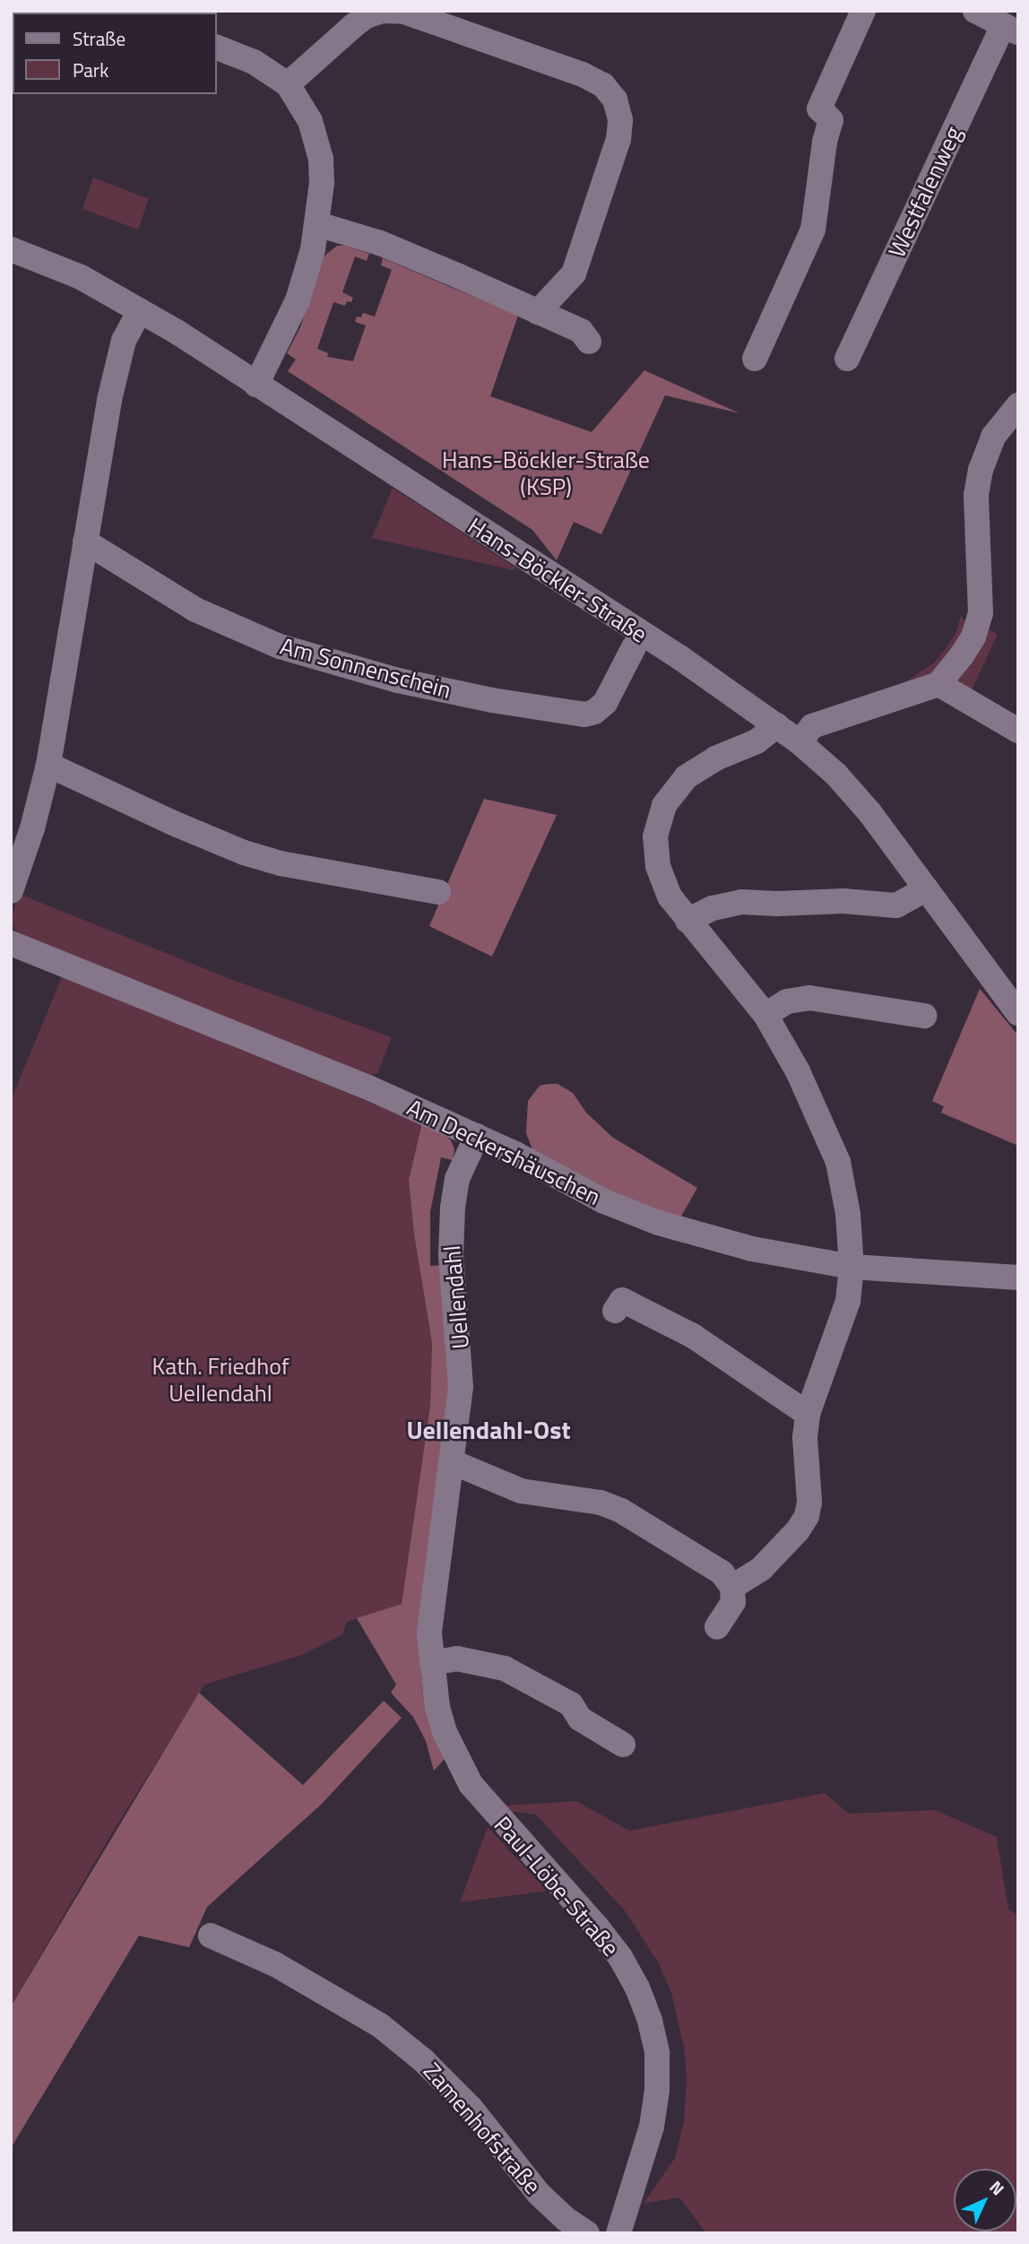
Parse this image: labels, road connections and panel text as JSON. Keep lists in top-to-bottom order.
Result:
{
  "streets": {
    "street": [
      "Westfalenweg",
      "Hans-Böckler-Straße",
      "Am Sonnenschein",
      "Am Deckershäuschen",
      "Uellendahl",
      "Paul-Löbe-Straße",
      "Zamenhofstraße"
    ]
  },
  "crossings": [
    ["Am Deckershäuschen", "Uellendahl"],
    ["Uellendahl", "Paul-Löbe-Straße"]
  ],
  "districts": ["Uellendahl-Ost"],
  "parks": ["Hans-Böckler-Straße (KSP)", "Kath. Friedhof Uellendahl"],
  "legend": ["Straße", "Park"],
  "north": "top right"
}
